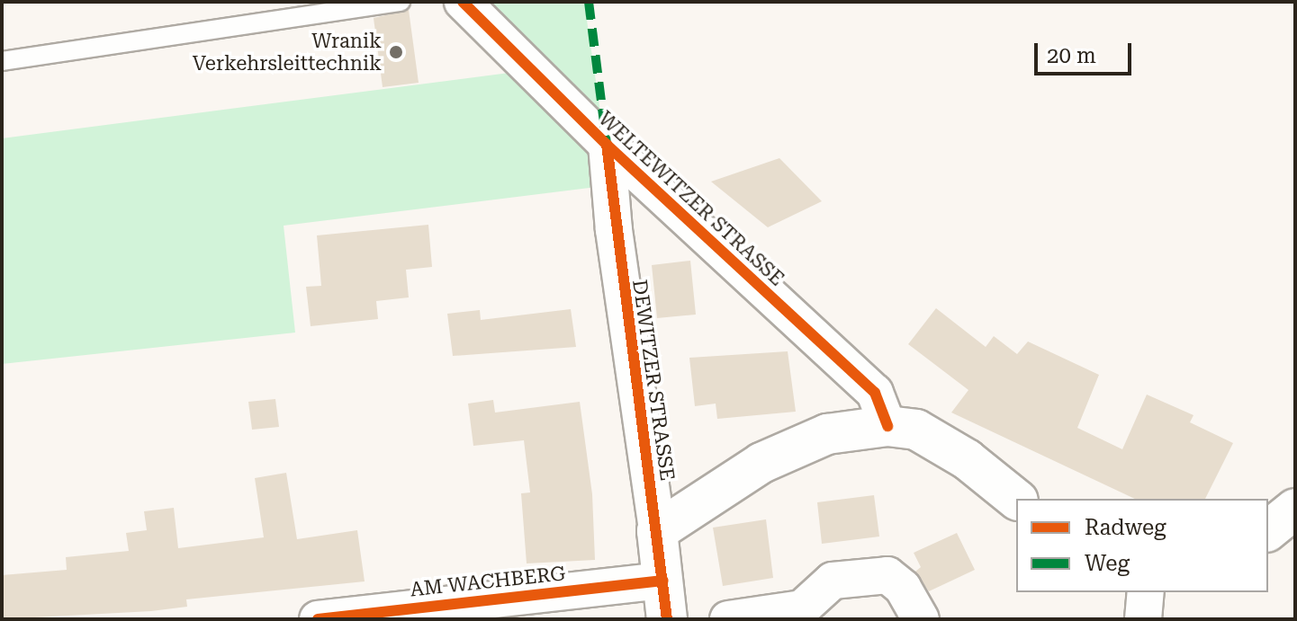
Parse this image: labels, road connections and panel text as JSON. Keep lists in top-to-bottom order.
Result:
{
  "streets": {
    "street": ["WELTEWITZER STRASSE", "DEWITZER STRASSE", "AM WACHBERG"]
  },
  "crossings": [
    ["WELTEWITZER STRASSE", "DEWITZER STRASSE"],
    ["DEWITZER STRASSE", "AM WACHBERG"]
  ],
  "places": ["Wranik Verkehrsleittechnik"],
  "legend": ["Radweg", "Weg"],
  "scale_bar": "20 m"
}
